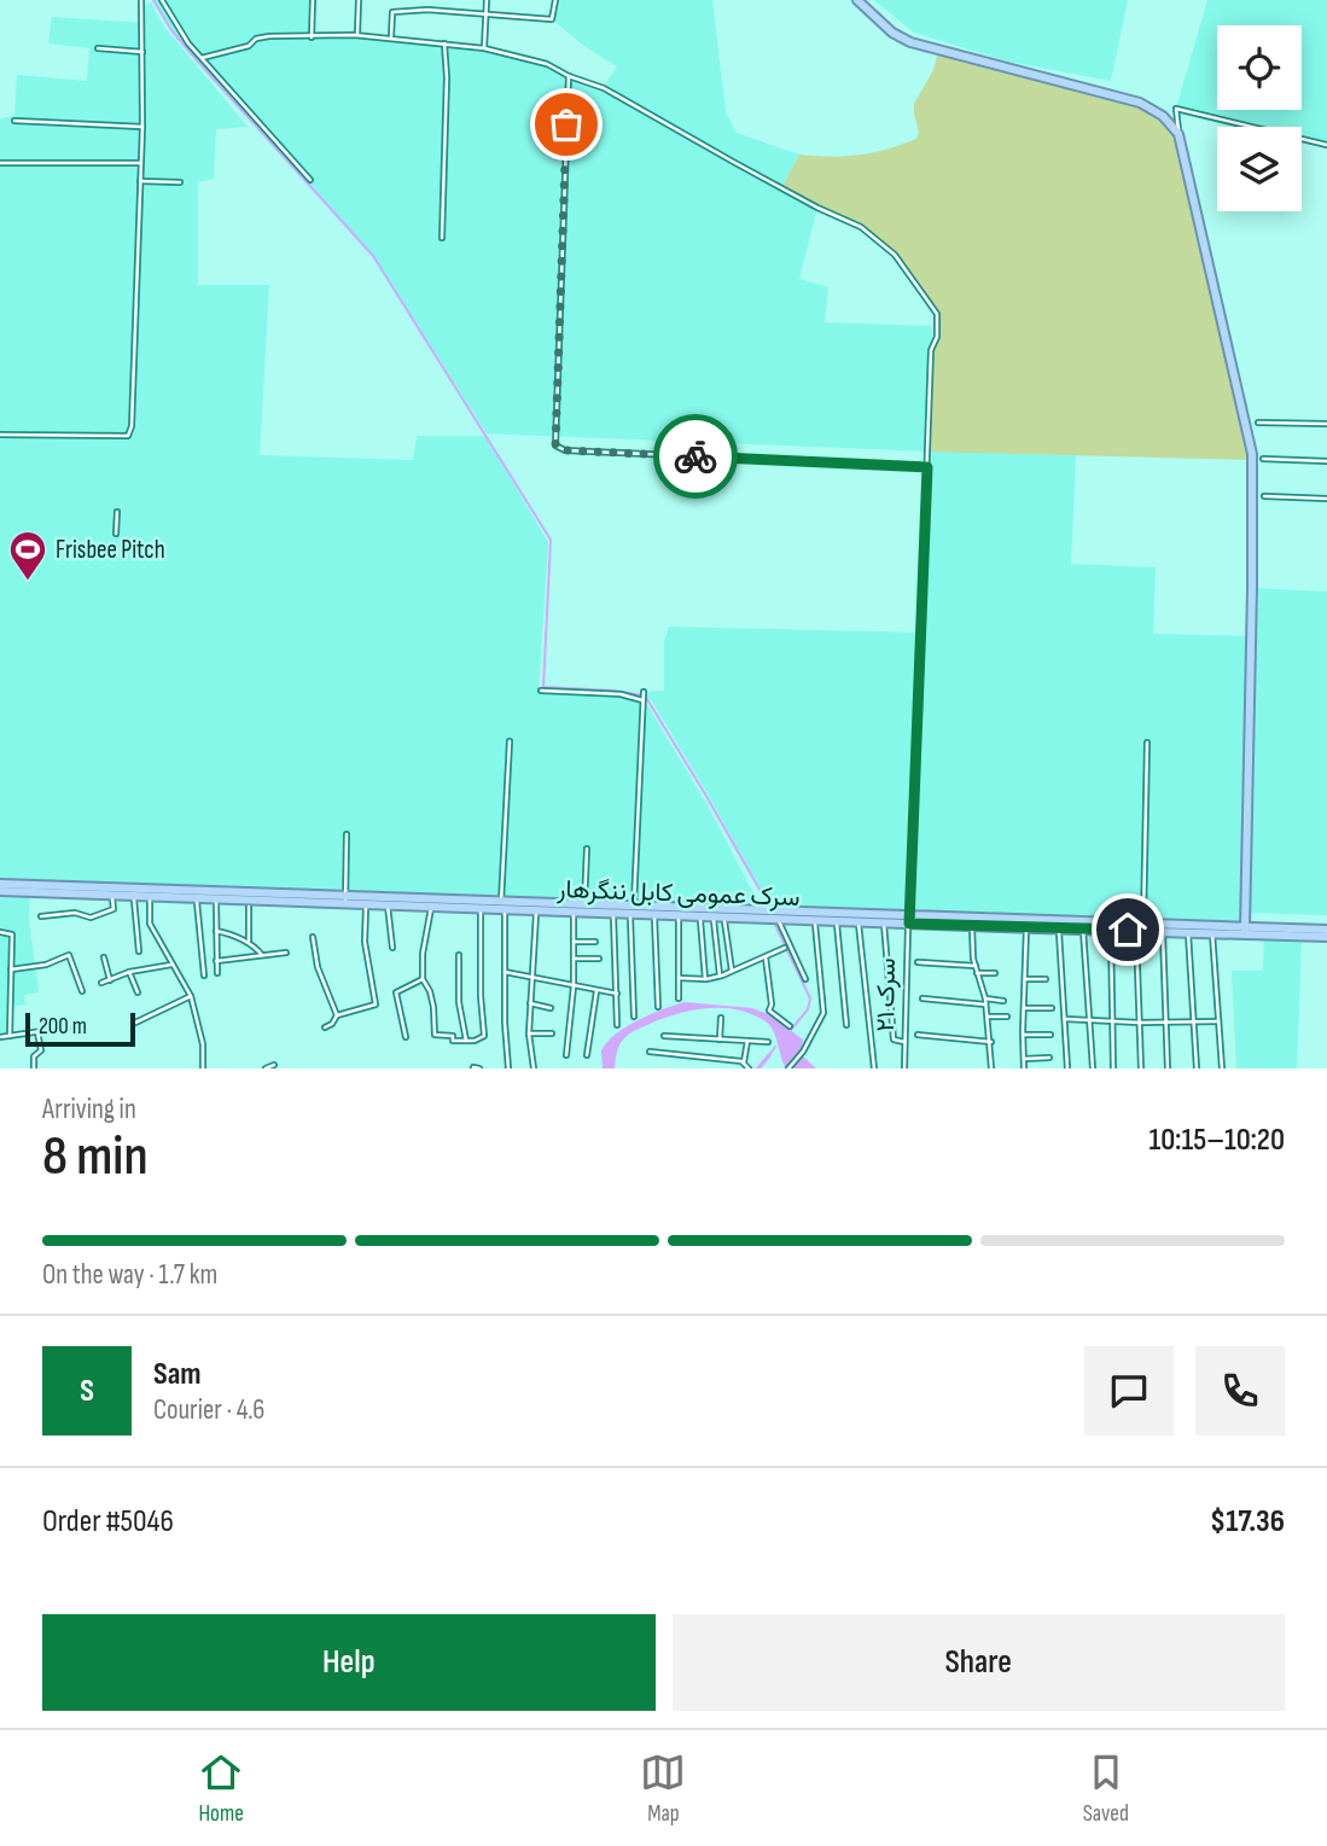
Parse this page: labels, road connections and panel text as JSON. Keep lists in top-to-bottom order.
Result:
{
  "streets": {
    "highway": ["سرک عمومی کابل ننگرهار"],
    "street": ["سرک ۲۱"]
  },
  "crossings": [
    ["سرک عمومی کابل ننگرهار", "سرک ۲۱"]
  ],
  "places": {
    "sports": ["Frisbee Pitch"]
  },
  "scale_bar": "200 m",
  "page": {
    "scale": "200 m",
    "heading": ["8 min", "Arriving in", "10:15–10:20"],
    "panel": [
      "Sam",
      "Courier · 4.6",
      "Order #5046",
      "$17.36"
    ],
    "bar": "On the way · 1.7 km",
    "round": "S",
    "buttons": ["Help", "Share"],
    "tabs": ["Home", "Map", "Saved"]
  }
}
